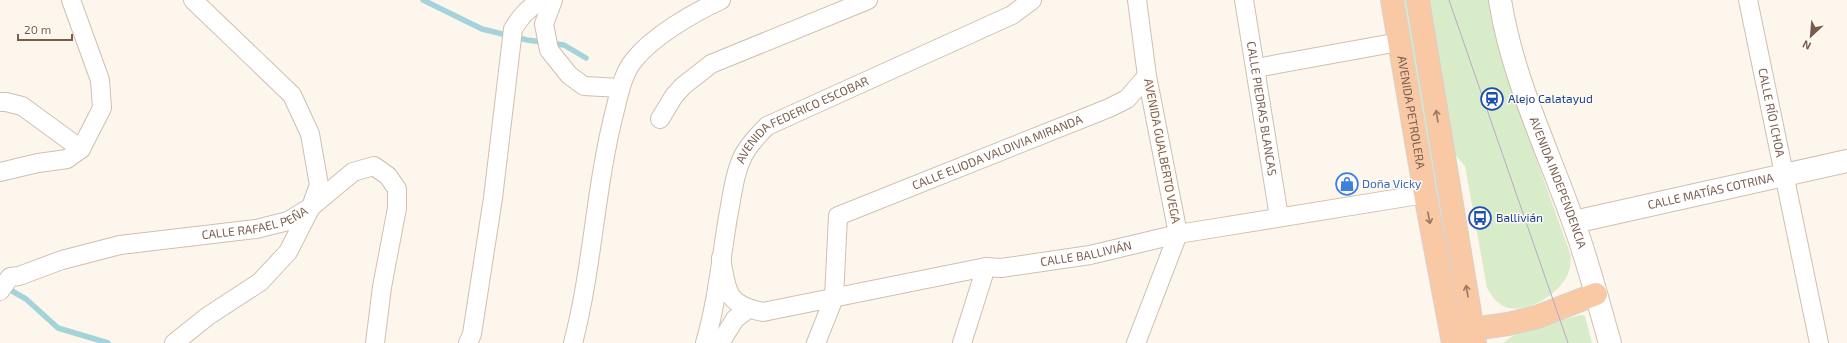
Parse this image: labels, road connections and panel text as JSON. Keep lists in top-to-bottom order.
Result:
{
  "streets": {
    "highway": ["AVENIDA PETROLERA"],
    "street": [
      "CALLE PIEDRAS BLANCAS",
      "CALLE RÍO ICHOA",
      "AVENIDA FEDERICO ESCOBAR",
      "AVENIDA GUALBERTO VEGA",
      "CALLE ELIODA VALDIVIA MIRANDA",
      "AVENIDA INDEPENDENCIA",
      "CALLE MATÍAS COTRINA",
      "CALLE RAFAEL PEÑA",
      "CALLE BALLIVIÁN"
    ]
  },
  "crossings": [
    ["CALLE PIEDRAS BLANCAS", "CALLE BALLIVIÁN"],
    ["AVENIDA PETROLERA", "CALLE BALLIVIÁN"],
    ["CALLE RÍO ICHOA", "CALLE MATÍAS COTRINA"],
    ["AVENIDA GUALBERTO VEGA", "CALLE ELIODA VALDIVIA MIRANDA"],
    ["AVENIDA GUALBERTO VEGA", "CALLE BALLIVIÁN"],
    ["CALLE ELIODA VALDIVIA MIRANDA", "CALLE BALLIVIÁN"],
    ["AVENIDA INDEPENDENCIA", "CALLE MATÍAS COTRINA"]
  ],
  "places": {
    "station": ["Alejo Calatayud"],
    "shop": ["Doña Vicky"],
    "bus stop": ["Ballivián"]
  },
  "scale_bar": "20 m",
  "north": "bottom left"
}
